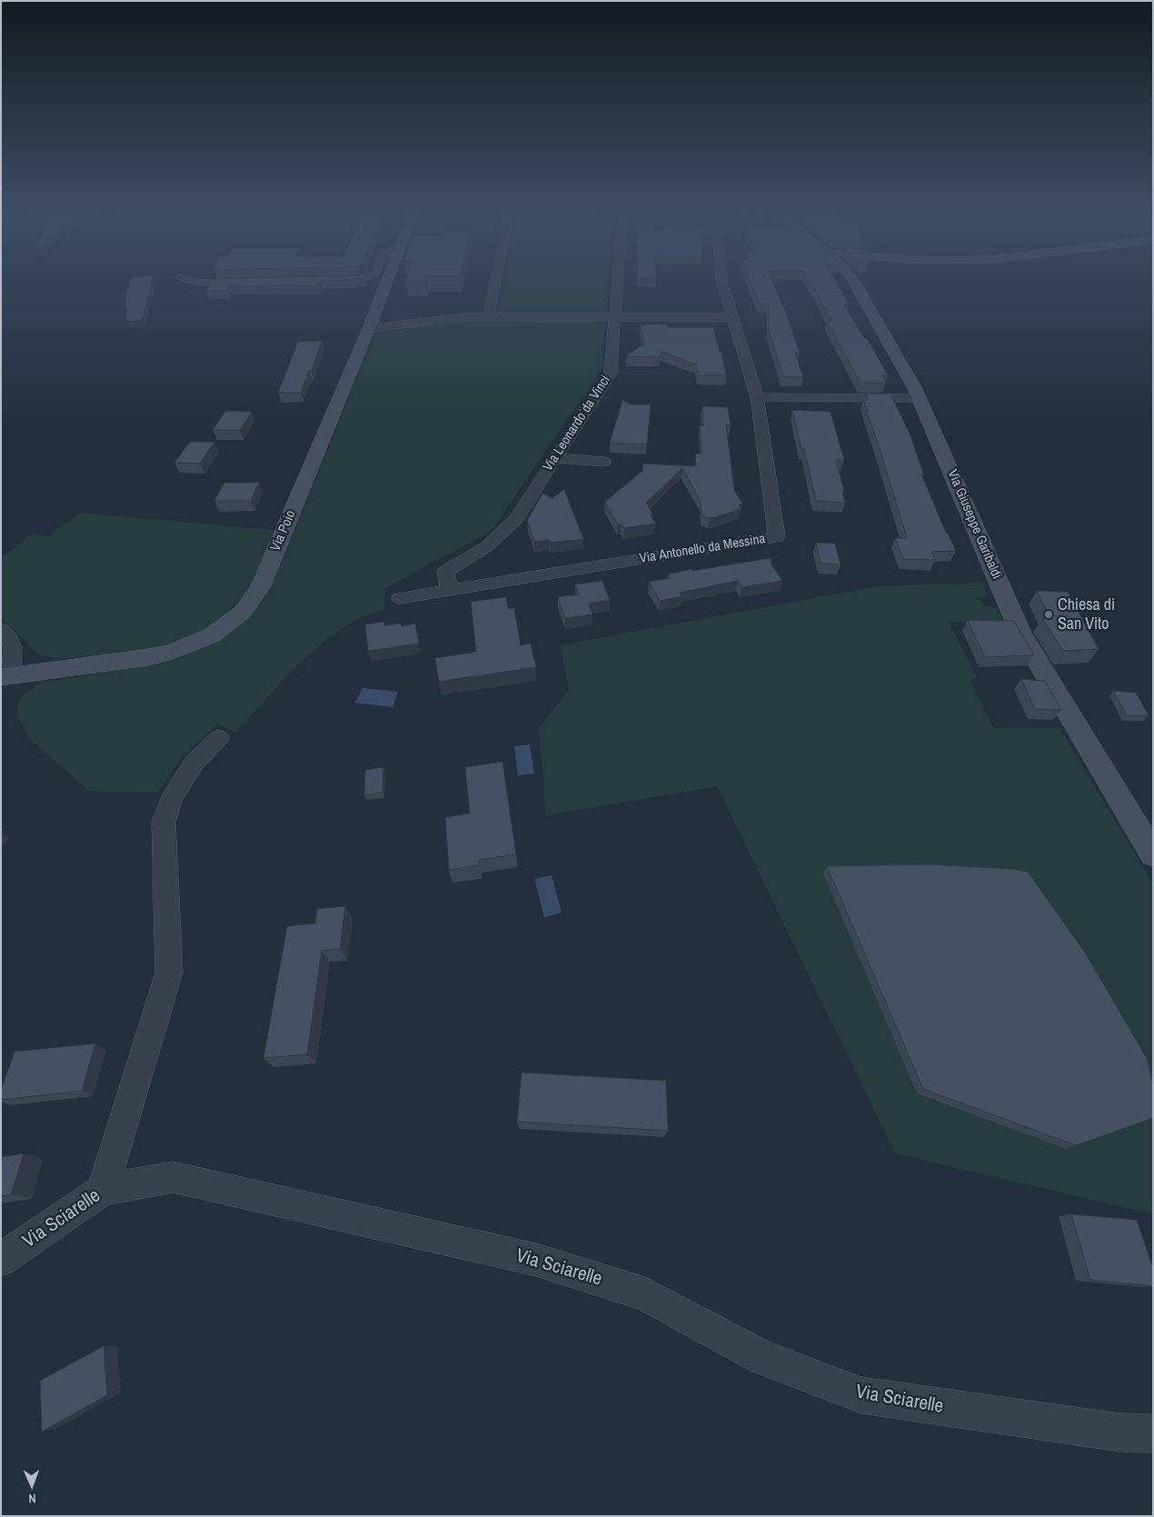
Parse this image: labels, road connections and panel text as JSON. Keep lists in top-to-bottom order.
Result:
{
  "streets": {
    "street": [
      "Via Leonardo da Vinci",
      "Via Giuseppe Garibaldi",
      "Via Poio",
      "Via Antonello da Messina",
      "Via Sciarelle"
    ]
  },
  "crossings": [
    ["Via Leonardo da Vinci", "Via Antonello da Messina"]
  ],
  "places": ["Chiesa di San Vito"],
  "north": "bottom"
}
